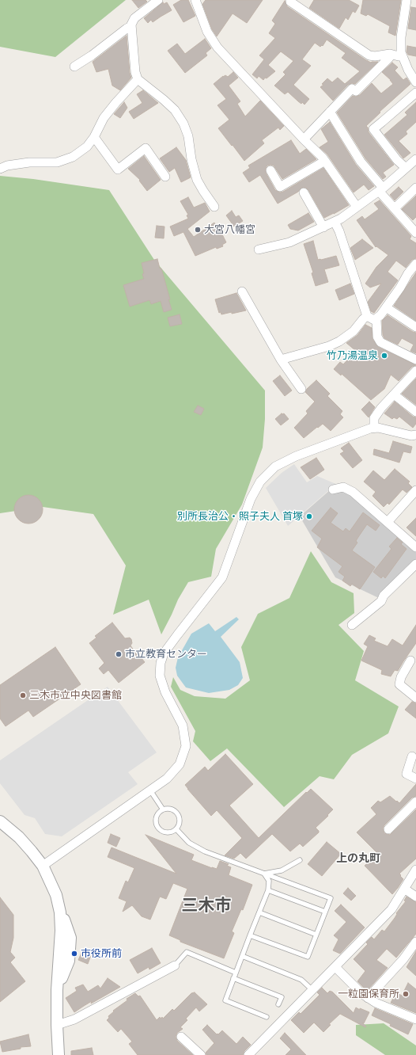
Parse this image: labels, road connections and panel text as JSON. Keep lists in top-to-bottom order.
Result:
{
  "districts": ["上の丸町", "三木市"],
  "places": [
    "大宮八幡宮",
    "竹乃湯温泉",
    "別所長治公・照子夫人 首塚",
    "市立教育センター",
    "三木市立中央図書館",
    "市役所前",
    "一粒園保育所"
  ]
}
